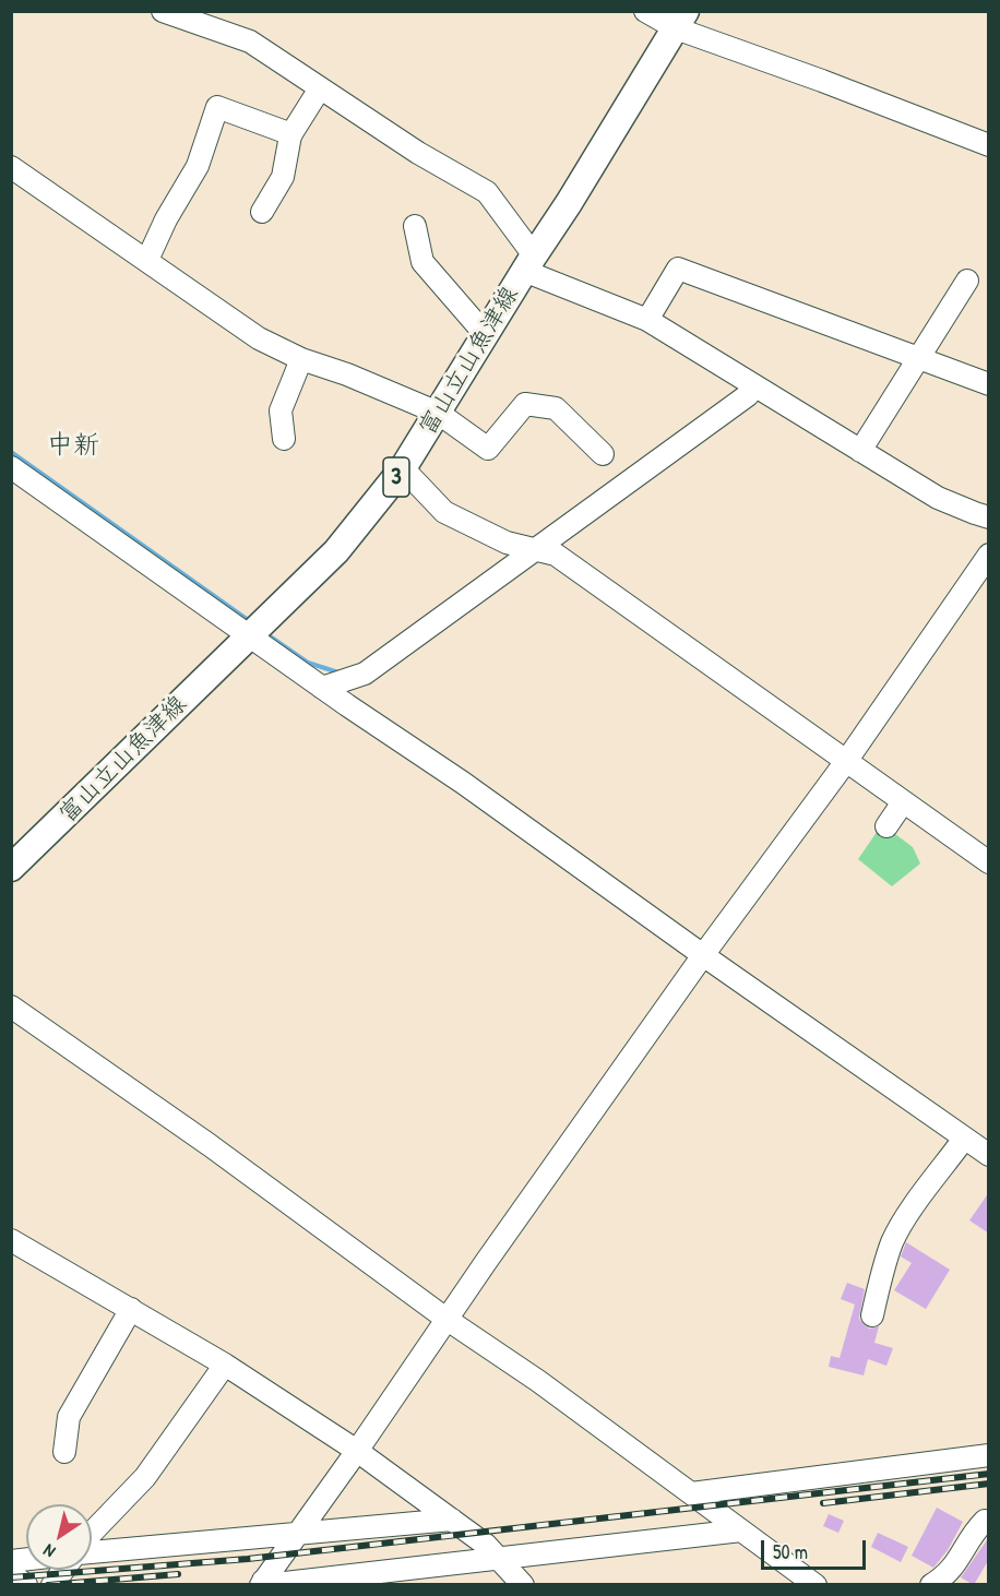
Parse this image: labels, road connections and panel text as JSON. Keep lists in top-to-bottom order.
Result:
{
  "streets": {
    "main road": ["富山立山魚津線", "3"]
  },
  "districts": ["中新"],
  "scale_bar": "50 m",
  "north": "bottom left"
}
